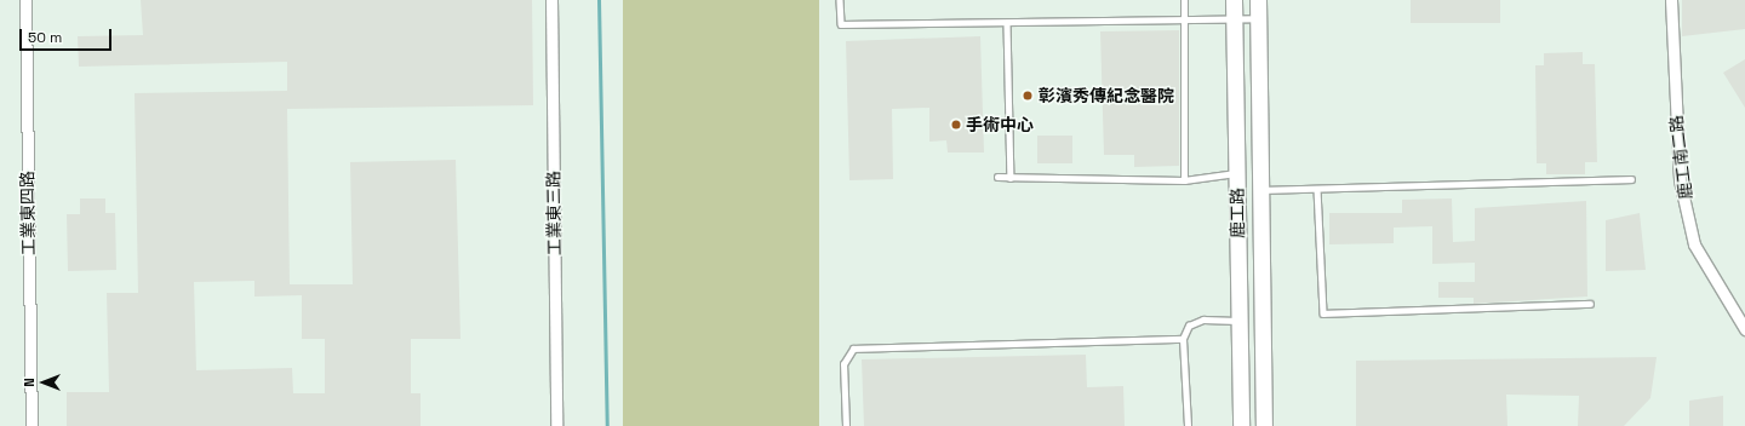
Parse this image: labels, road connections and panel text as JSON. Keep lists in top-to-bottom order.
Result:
{
  "streets": {
    "street": [
      "鹿工南二路",
      "工業東四路",
      "工業東三路",
      "鹿工路"
    ]
  },
  "places": ["彰濱秀傳紀念醫院", "手術中心"],
  "scale_bar": "50 m",
  "north": "left"
}
